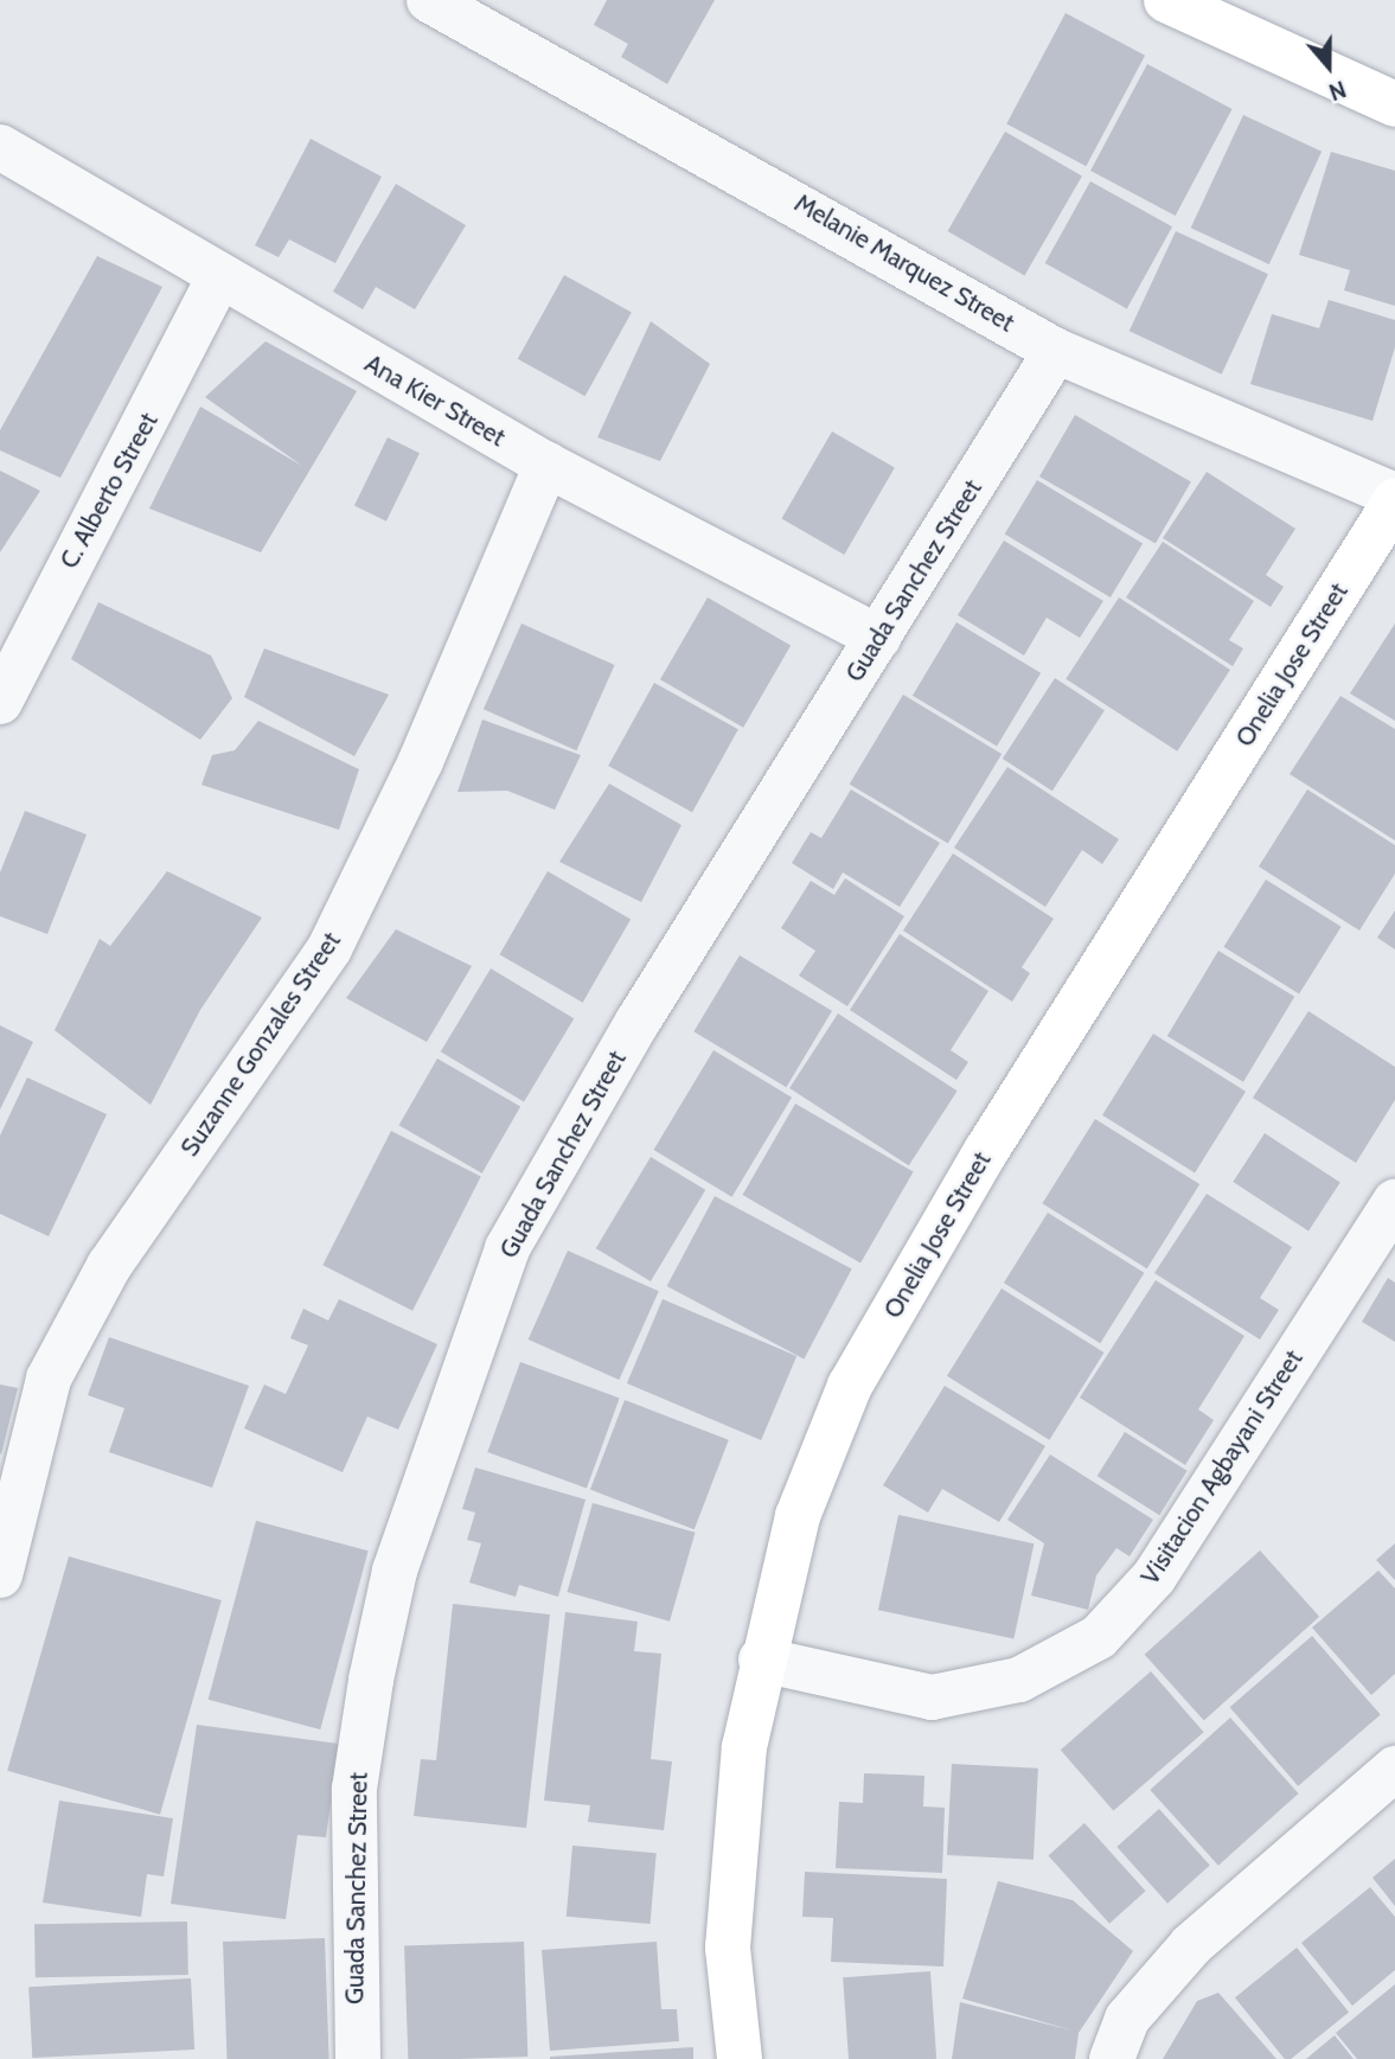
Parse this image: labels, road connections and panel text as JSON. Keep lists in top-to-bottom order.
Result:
{
  "streets": {
    "main road": ["Onelia Jose Street"],
    "street": [
      "Melanie Marquez Street",
      "Ana Kier Street",
      "C. Alberto Street",
      "Guada Sanchez Street",
      "Suzanne Gonzales Street",
      "Visitacion Agbayani Street"
    ]
  },
  "crossings": [
    ["Melanie Marquez Street", "Guada Sanchez Street"],
    ["Melanie Marquez Street", "Onelia Jose Street"],
    ["Ana Kier Street", "C. Alberto Street"],
    ["Ana Kier Street", "Guada Sanchez Street"],
    ["Ana Kier Street", "Suzanne Gonzales Street"],
    ["Onelia Jose Street", "Visitacion Agbayani Street"]
  ],
  "north": "bottom"
}
